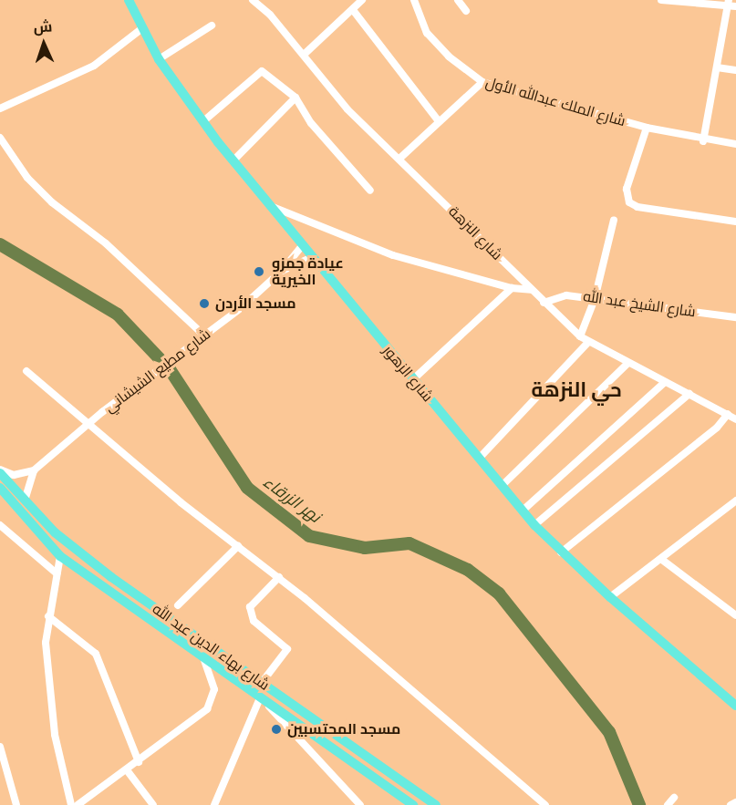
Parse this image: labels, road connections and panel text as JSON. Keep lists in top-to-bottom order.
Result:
{
  "streets": {
    "main road": ["شارع الزهور", "شارع بهاء الدين عبد الله"],
    "street": [
      "شارع الملك عبدالله الأول",
      "شارع النزهة",
      "شارع الشيخ عبد الله",
      "شارع مطيع الشيشاني"
    ]
  },
  "crossings": [
    ["شارع النزهة", "شارع الشيخ عبد الله"],
    ["شارع مطيع الشيشاني", "شارع الزهور"]
  ],
  "districts": ["حي النزهة"],
  "water": ["نهر الزرقاء"],
  "places": ["عيادة جمزو الخيرية", "مسجد الأردن", "مسجد المحتسبين"],
  "north": "top"
}
